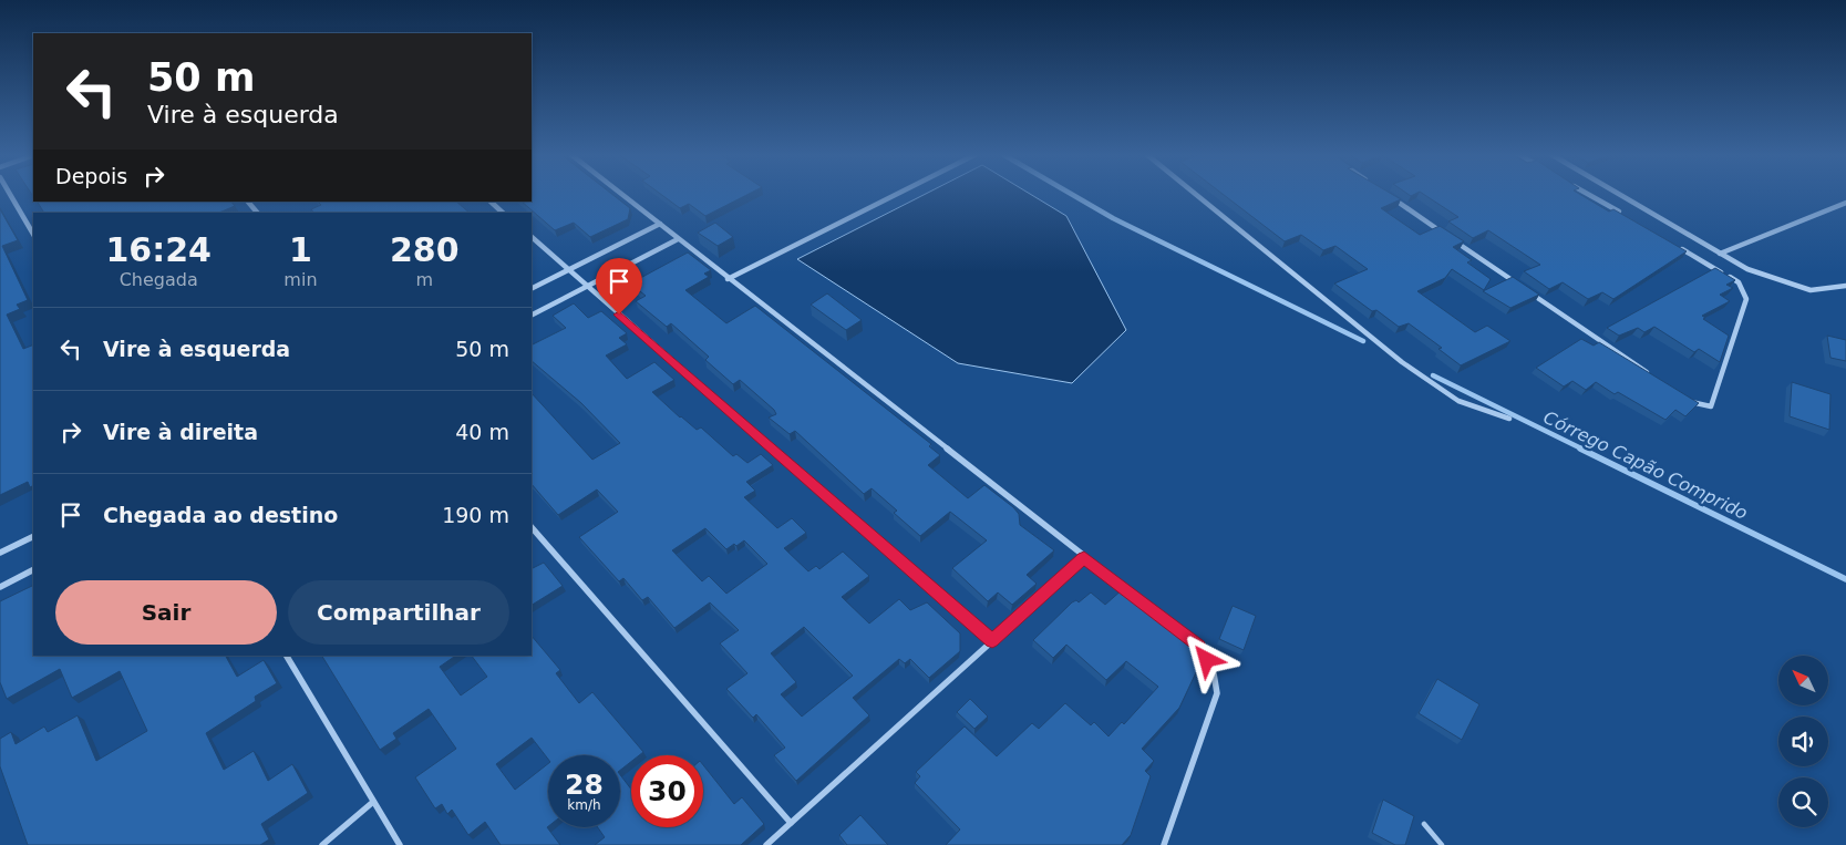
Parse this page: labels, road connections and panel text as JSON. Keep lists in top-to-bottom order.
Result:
{
  "water": ["Córrego Capão Comprido"],
  "north": "top left",
  "page": {
    "turn": ["50 m", "Vire à esquerda"],
    "then": "Depois",
    "eta": [
      "16:24",
      "Chegada",
      "1",
      "min",
      "280",
      "m"
    ],
    "list": [
      {
        "name": "Vire à esquerda",
        "value": "50 m"
      },
      {
        "name": "Vire à direita",
        "value": "40 m"
      },
      {
        "name": "Chegada ao destino",
        "value": "190 m"
      }
    ],
    "buttons": ["Sair", "Compartilhar"],
    "speed": "28 km/h",
    "limit": "30"
  }
}
